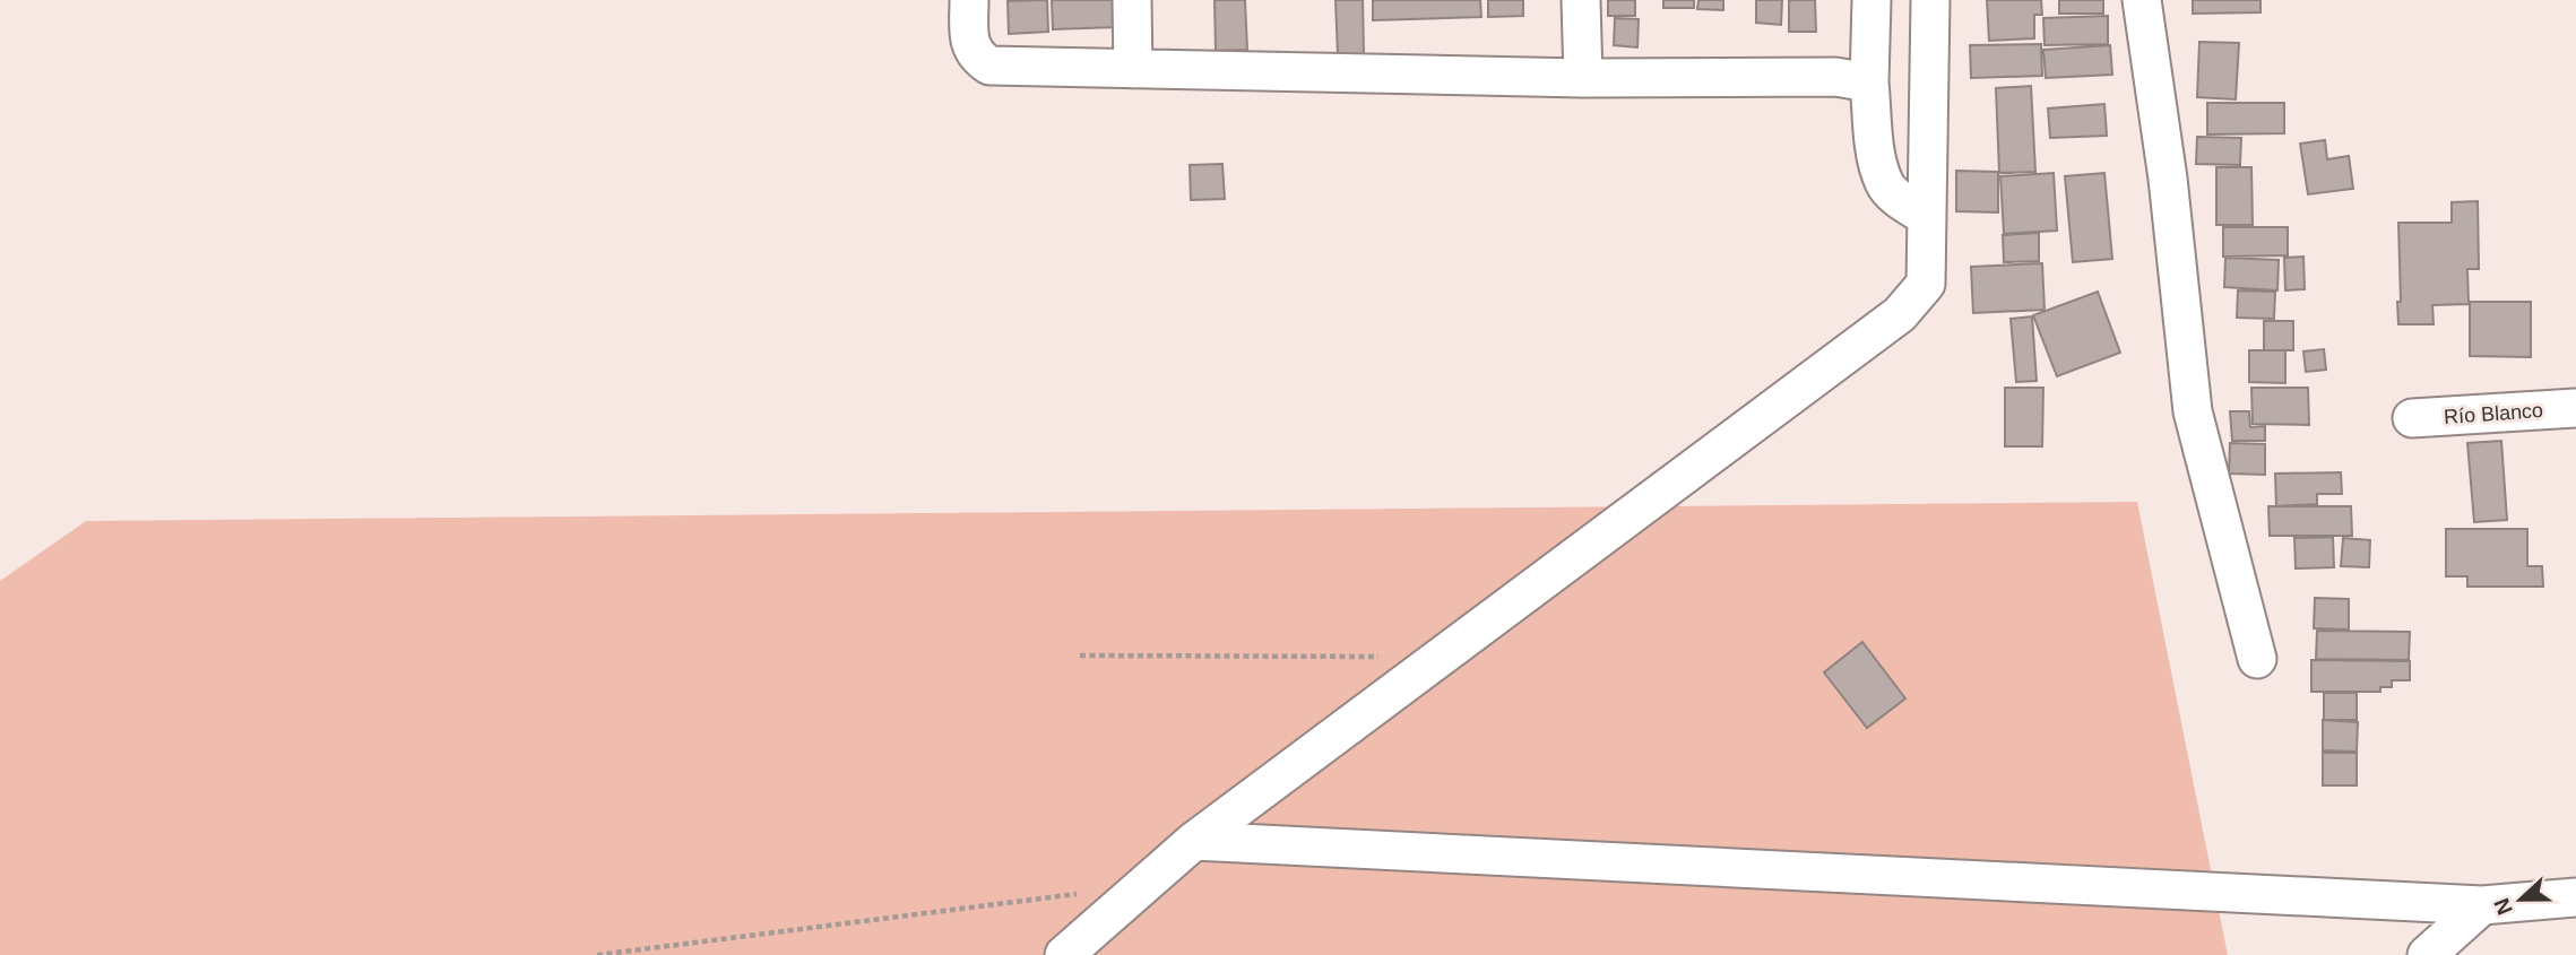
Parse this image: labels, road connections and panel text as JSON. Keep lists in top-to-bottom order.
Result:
{
  "streets": {
    "street": ["Río Blanco"]
  },
  "north": "left"
}
